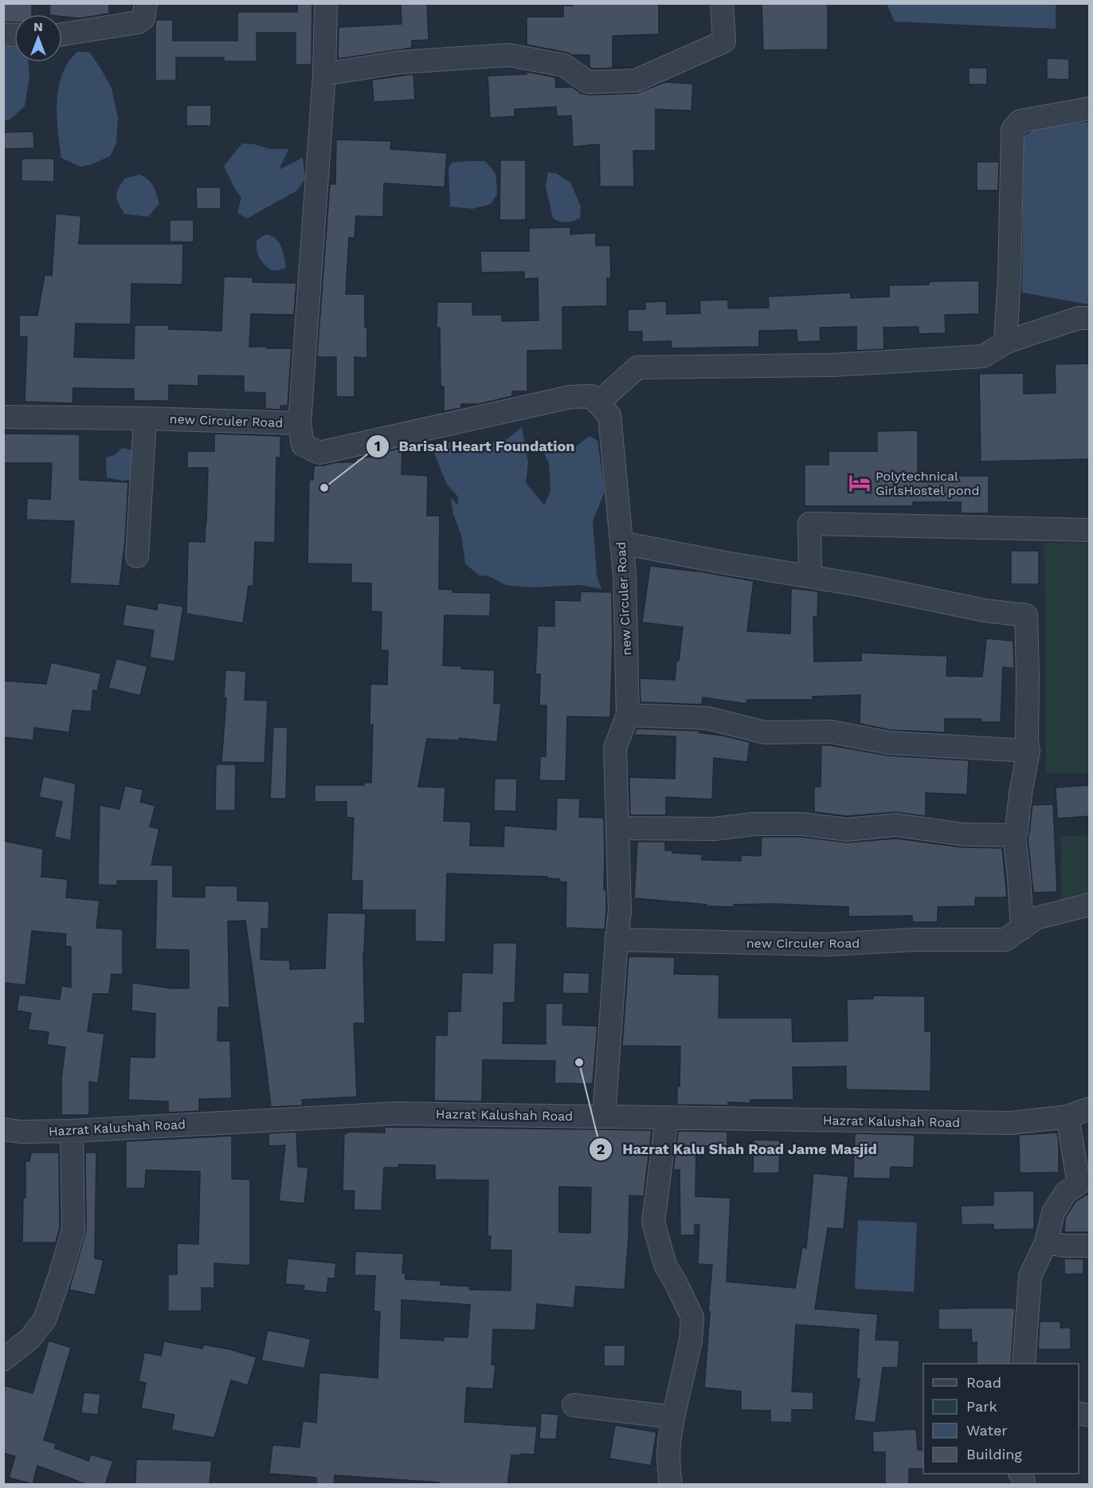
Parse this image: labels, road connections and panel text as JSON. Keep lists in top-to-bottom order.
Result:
{
  "streets": {
    "street": ["new Circuler Road", "Hazrat Kalushah Road"]
  },
  "places": {
    "hotel": ["Polytechnical GirlsHostel pond"],
    "other": ["Barisal Heart Foundation", "Hazrat Kalu Shah Road Jame Masjid"]
  },
  "legend": [
    "Road",
    "Park",
    "Water",
    "Building"
  ],
  "north": "top"
}
